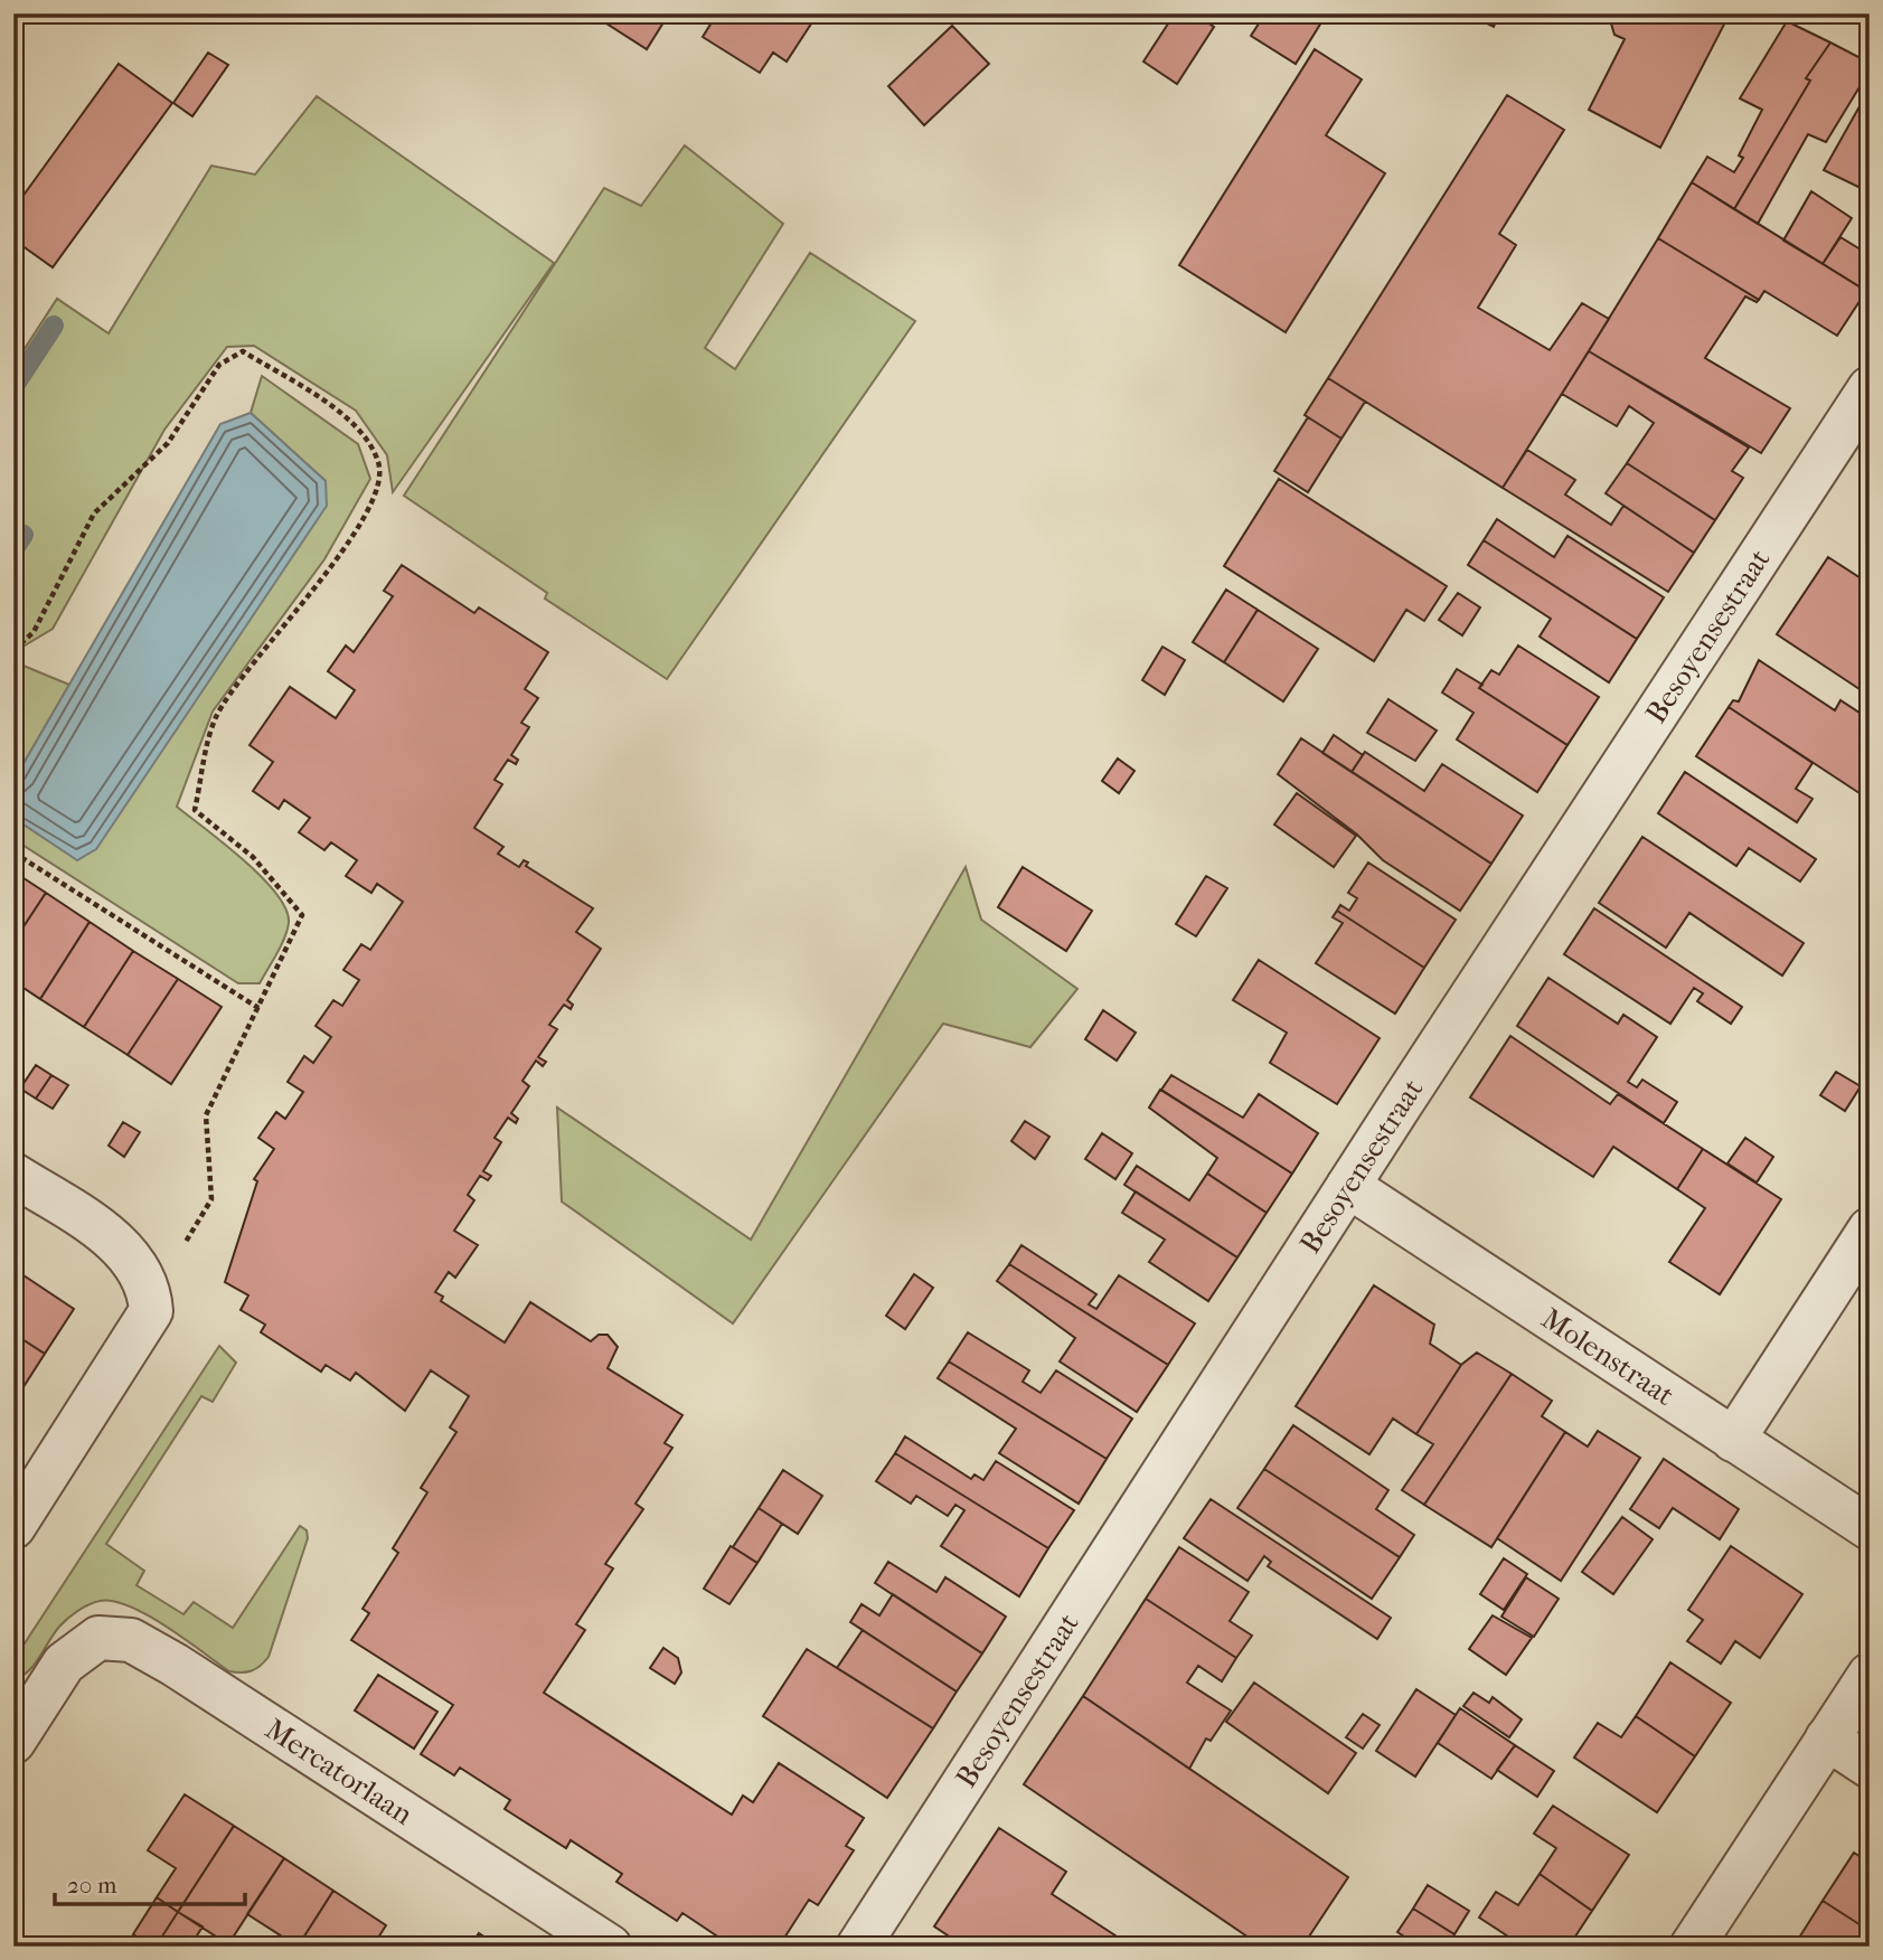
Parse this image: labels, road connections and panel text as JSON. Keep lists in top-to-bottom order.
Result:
{
  "streets": {
    "street": ["Besoyensestraat", "Molenstraat", "Mercatorlaan"]
  },
  "crossings": [
    ["Besoyensestraat", "Molenstraat"]
  ],
  "scale_bar": "20 m"
}
